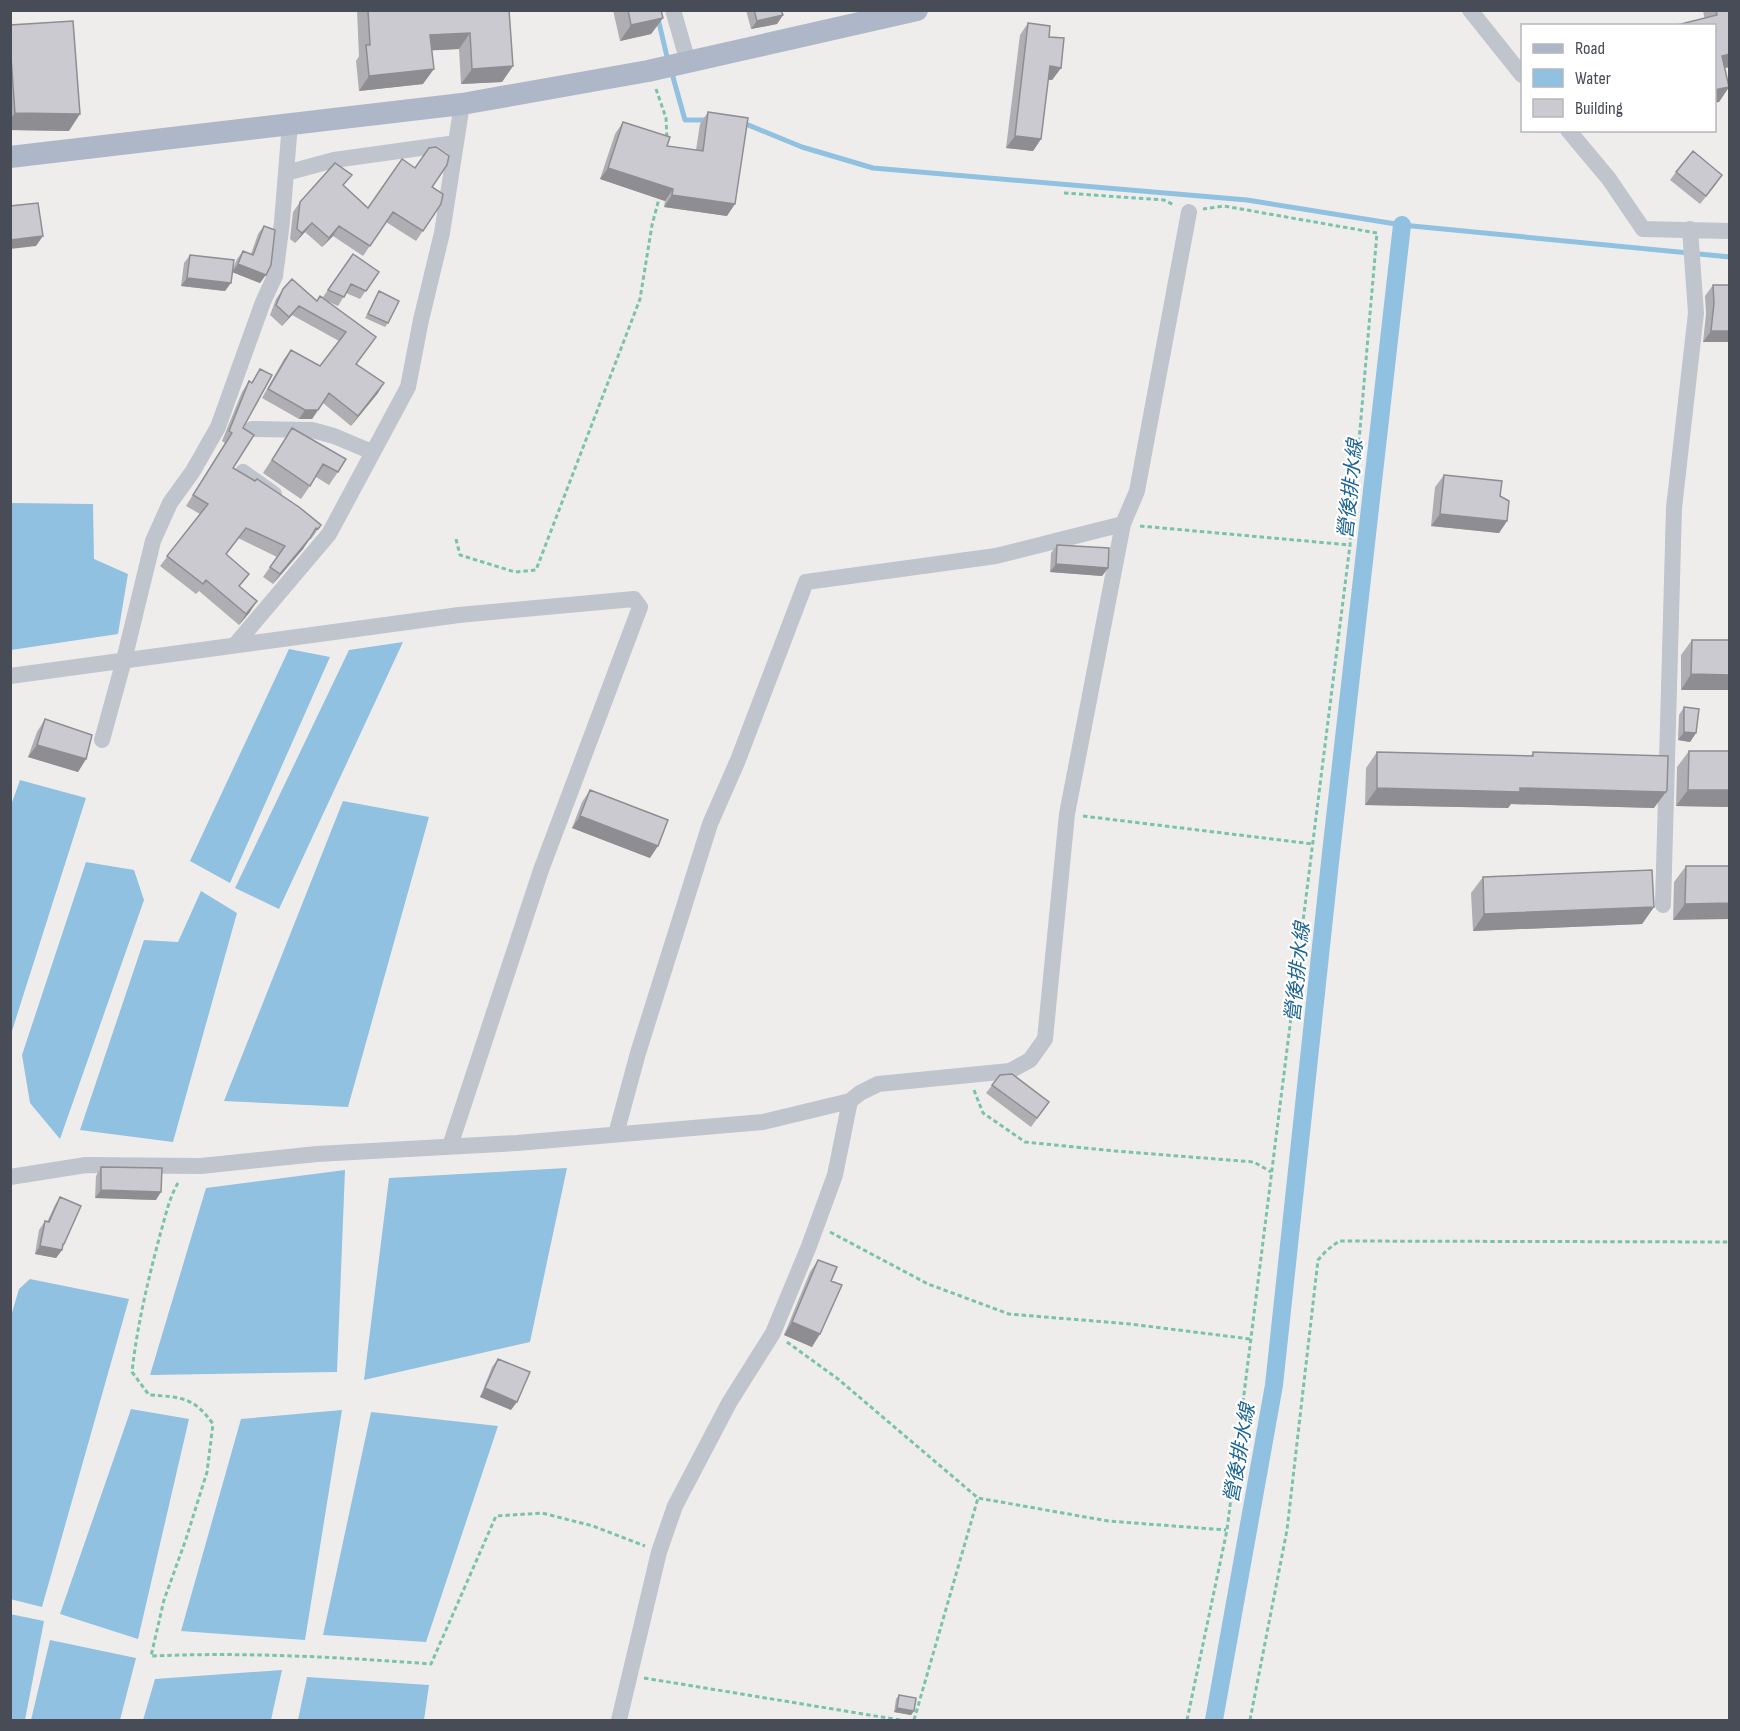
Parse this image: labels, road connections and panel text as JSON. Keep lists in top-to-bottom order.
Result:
{
  "water": ["營後排水線"],
  "legend": ["Road", "Water", "Building"]
}
